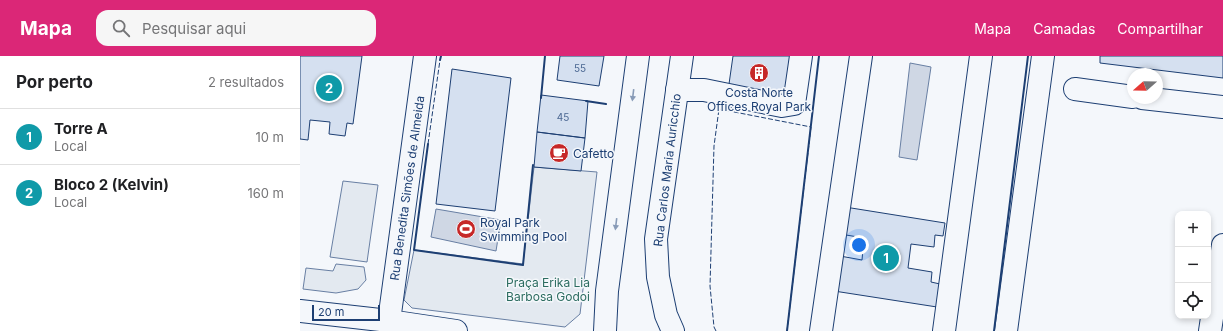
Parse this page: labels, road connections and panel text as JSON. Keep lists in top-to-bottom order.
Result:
{
  "streets": {
    "main road": ["Rua Carlos Maria Auricchio", "Rua Benedita Simões de Almeida"]
  },
  "parks": ["Praça Erika Lia Barbosa Godoi"],
  "places": {
    "building": ["Costa Norte Offices Royal Park"],
    "cafe": ["Cafetto"],
    "sports": ["Royal Park Swimming Pool"]
  },
  "house_numbers": ["55", "45"],
  "scale_bar": "20 m",
  "north": "left",
  "page": {
    "header": "Mapa",
    "search": "Pesquisar aqui",
    "nav": ["Mapa", "Camadas", "Compartilhar"],
    "heading": ["Por perto", "2 resultados"],
    "pins": ["2", "1"],
    "list": [
      {
        "mark": "1",
        "name": "Torre A",
        "note": "Local",
        "value": "10 m"
      },
      {
        "mark": "2",
        "name": "Bloco 2 (Kelvin)",
        "note": "Local",
        "value": "160 m"
      }
    ],
    "map_buttons": ["+", "−"],
    "scale": "20 m"
  }
}
